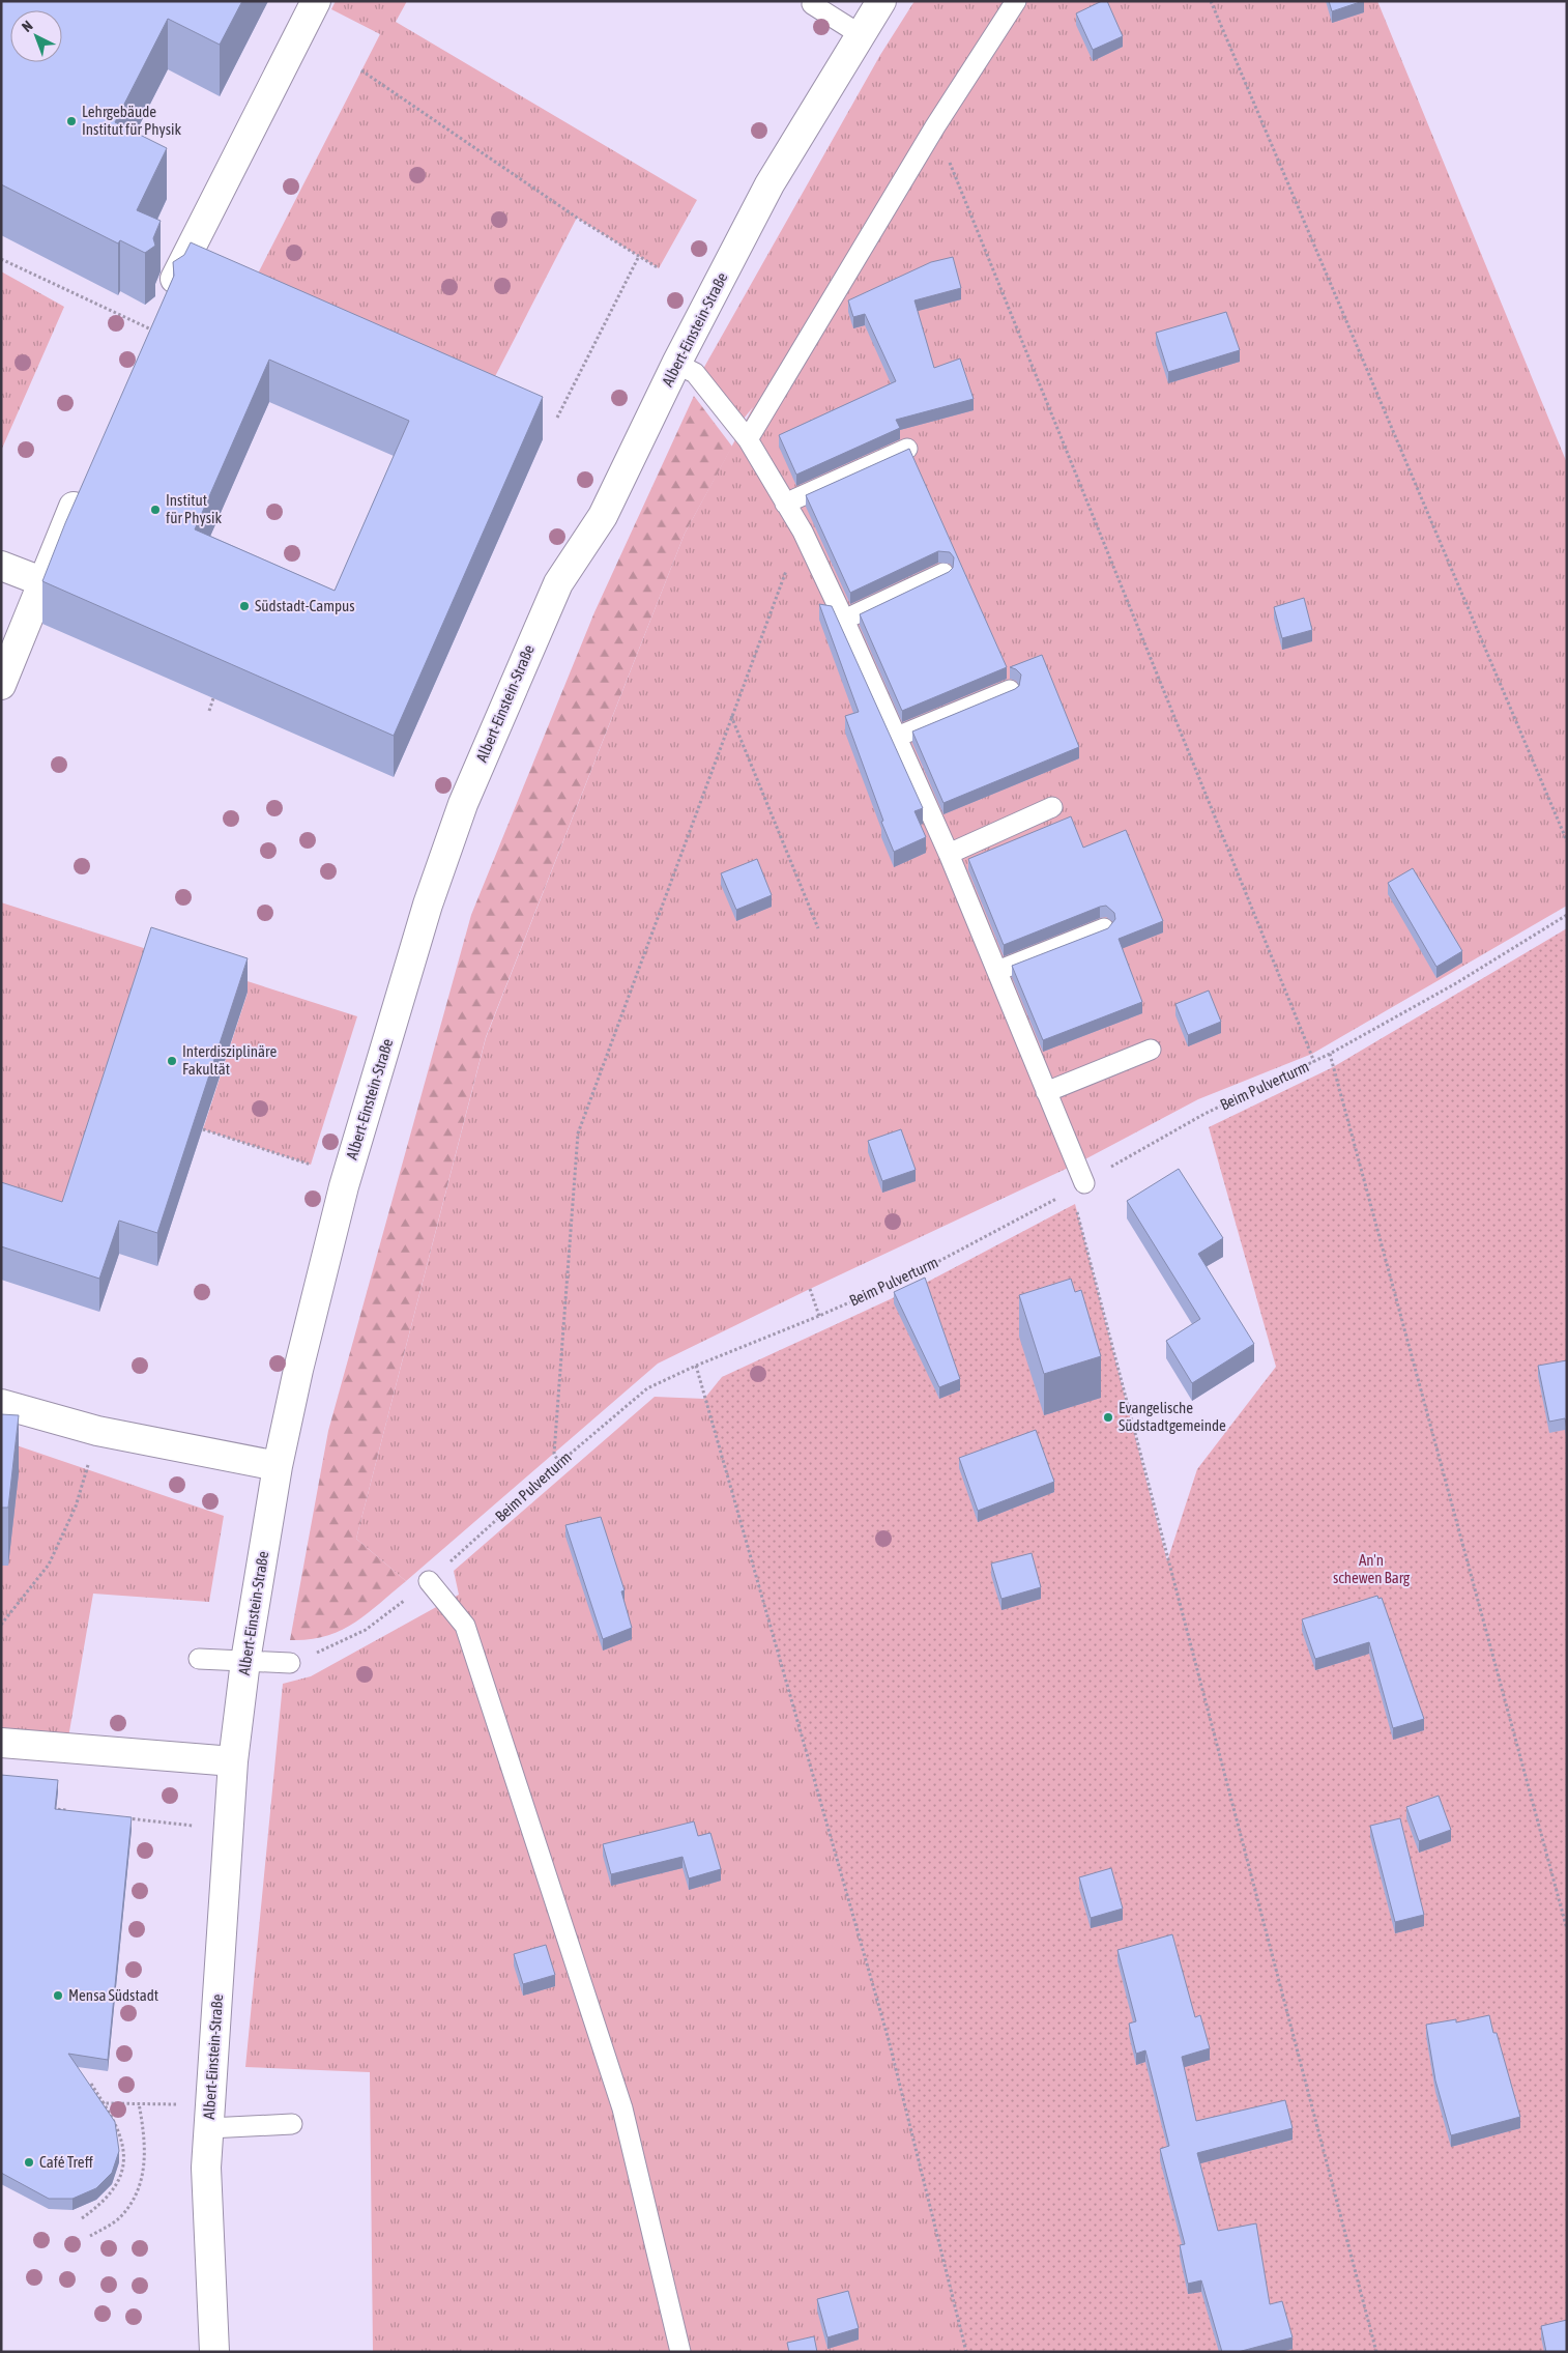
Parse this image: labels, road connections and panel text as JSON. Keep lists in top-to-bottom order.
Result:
{
  "streets": {
    "street": ["Albert-Einstein-Straße"],
    "path": ["Beim Pulverturm"]
  },
  "parks": ["An'n schewen Barg"],
  "places": [
    "Lehrgebäude Institut für Physik",
    "Institut für Physik",
    "Südstadt-Campus",
    "Interdisziplinäre Fakultät",
    "Evangelische Südstadtgemeinde",
    "Mensa Südstadt",
    "Café Treff"
  ],
  "north": "top left"
}
